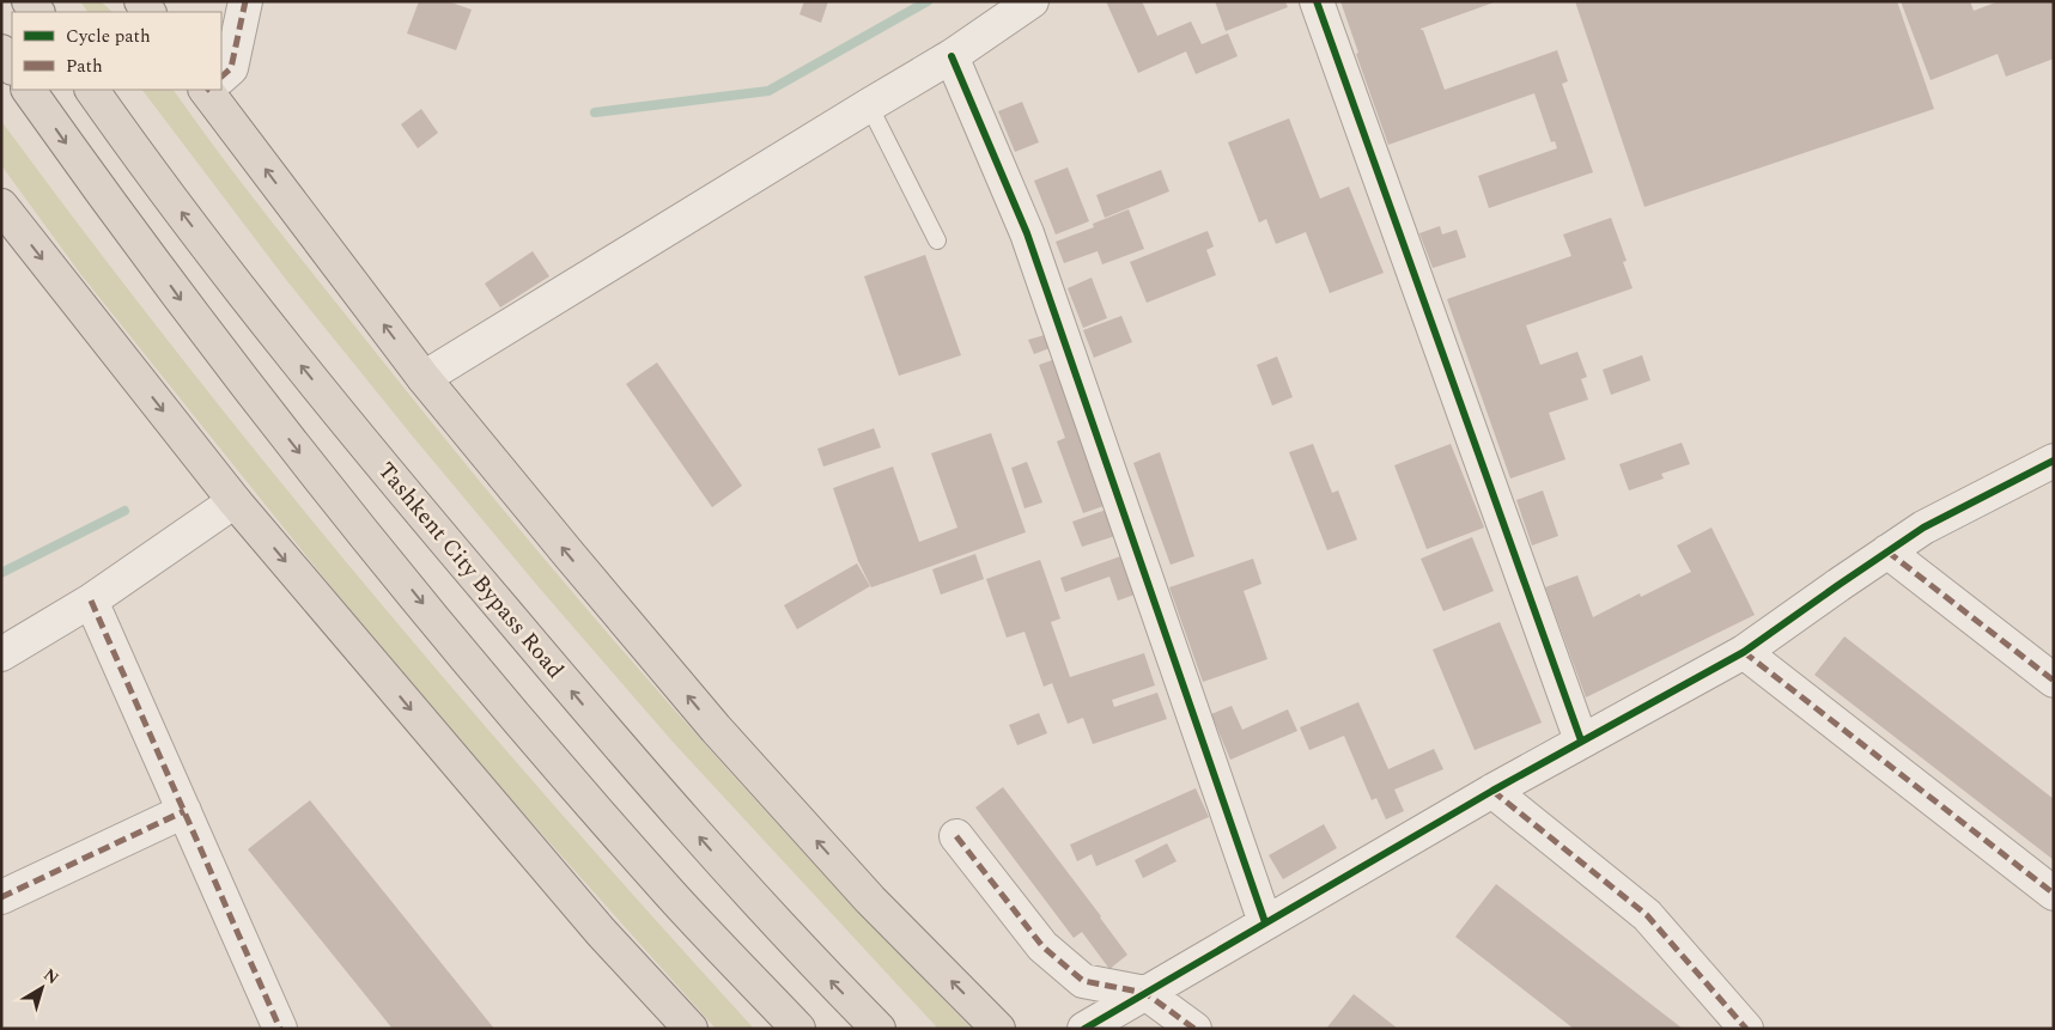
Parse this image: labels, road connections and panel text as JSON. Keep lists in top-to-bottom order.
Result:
{
  "streets": {
    "highway": ["Tashkent City Bypass Road"]
  },
  "legend": ["Cycle path", "Path"],
  "north": "top right"
}
